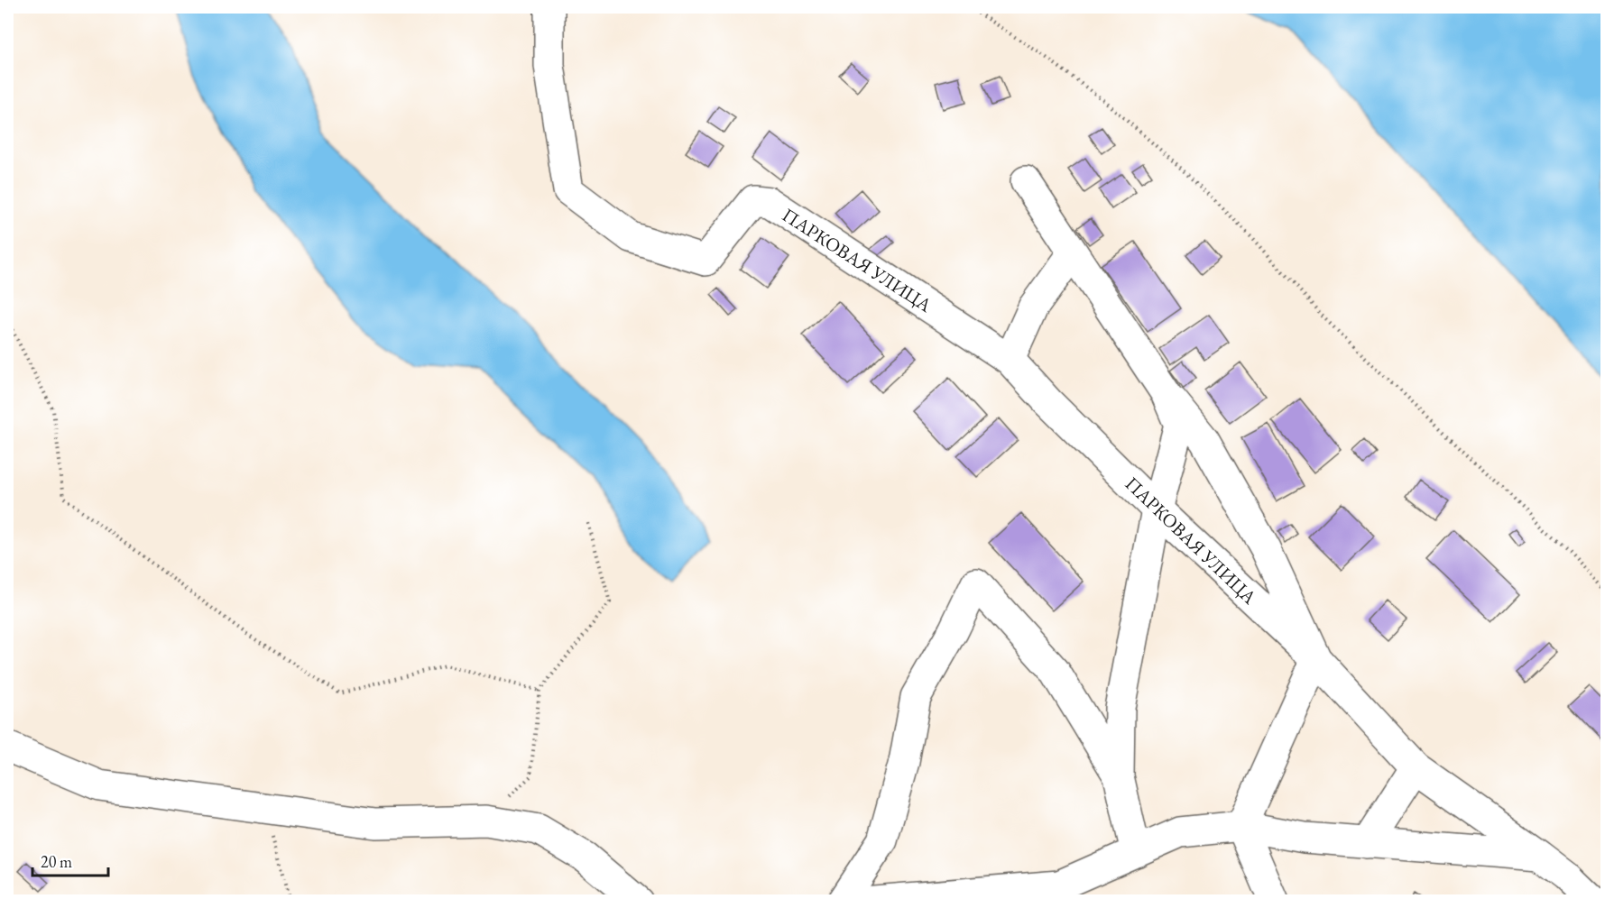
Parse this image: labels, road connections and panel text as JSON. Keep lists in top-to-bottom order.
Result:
{
  "streets": {
    "street": ["ПАРКОВАЯ УЛИЦА"]
  },
  "scale_bar": "20 m"
}
